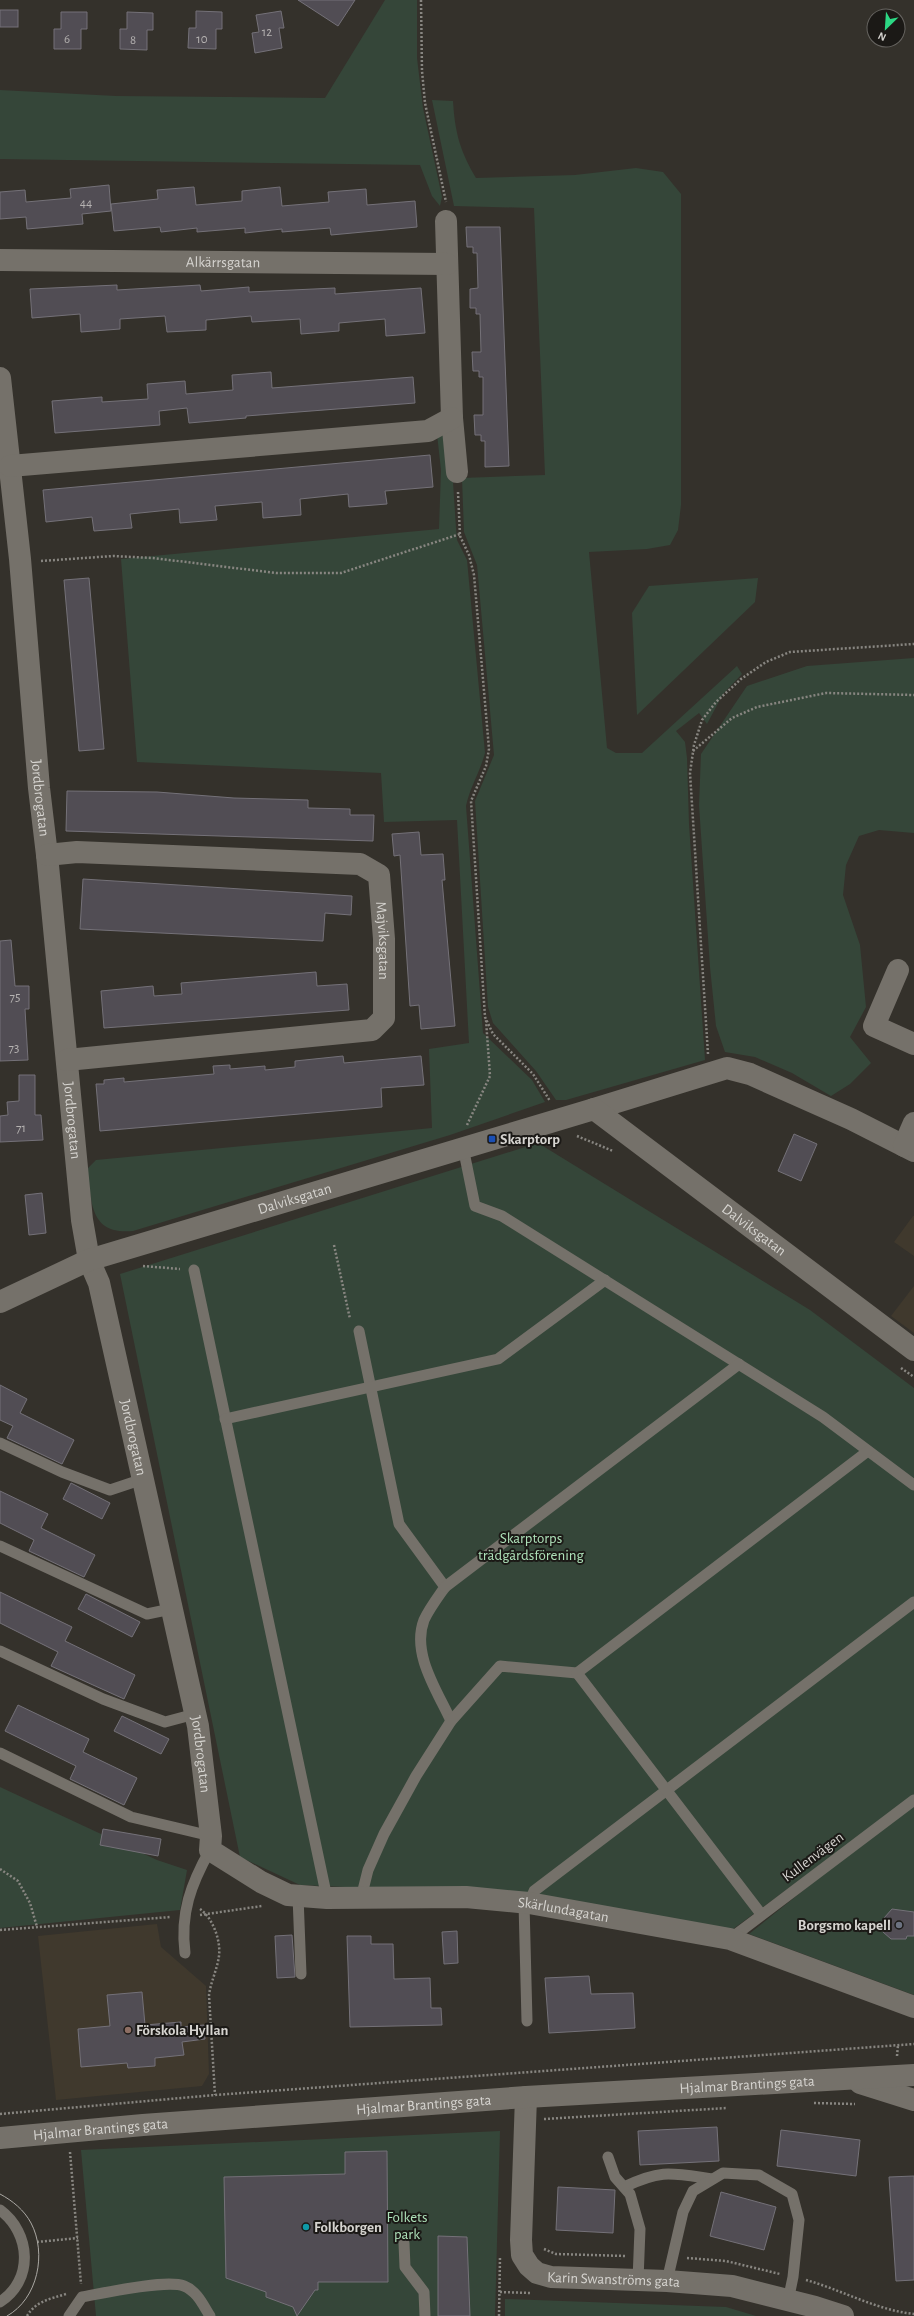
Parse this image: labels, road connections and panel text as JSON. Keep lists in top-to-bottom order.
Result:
{
  "streets": {
    "street": [
      "Alkärrsgatan",
      "Jordbrogatan",
      "Majviksgatan",
      "Dalviksgatan",
      "Skärlundagatan",
      "Hjalmar Brantings gata",
      "Karin Swanströms gata"
    ],
    "lane": ["Kullenvägen"]
  },
  "crossings": [
    ["Jordbrogatan", "Majviksgatan"],
    ["Jordbrogatan", "Dalviksgatan"],
    ["Jordbrogatan", "Skärlundagatan"],
    ["Kullenvägen", "Skärlundagatan"],
    ["Hjalmar Brantings gata", "Karin Swanströms gata"]
  ],
  "parks": ["Skarptorps trädgårdsförening", "Folkets park"],
  "places": {
    "transit": ["Skarptorp"],
    "other": ["Borgsmo kapell", "Förskola Hyllan", "Folkborgen"]
  },
  "house_numbers": [
    "12",
    "6",
    "10",
    "8",
    "44",
    "75",
    "73",
    "71"
  ],
  "north": "bottom left"
}
